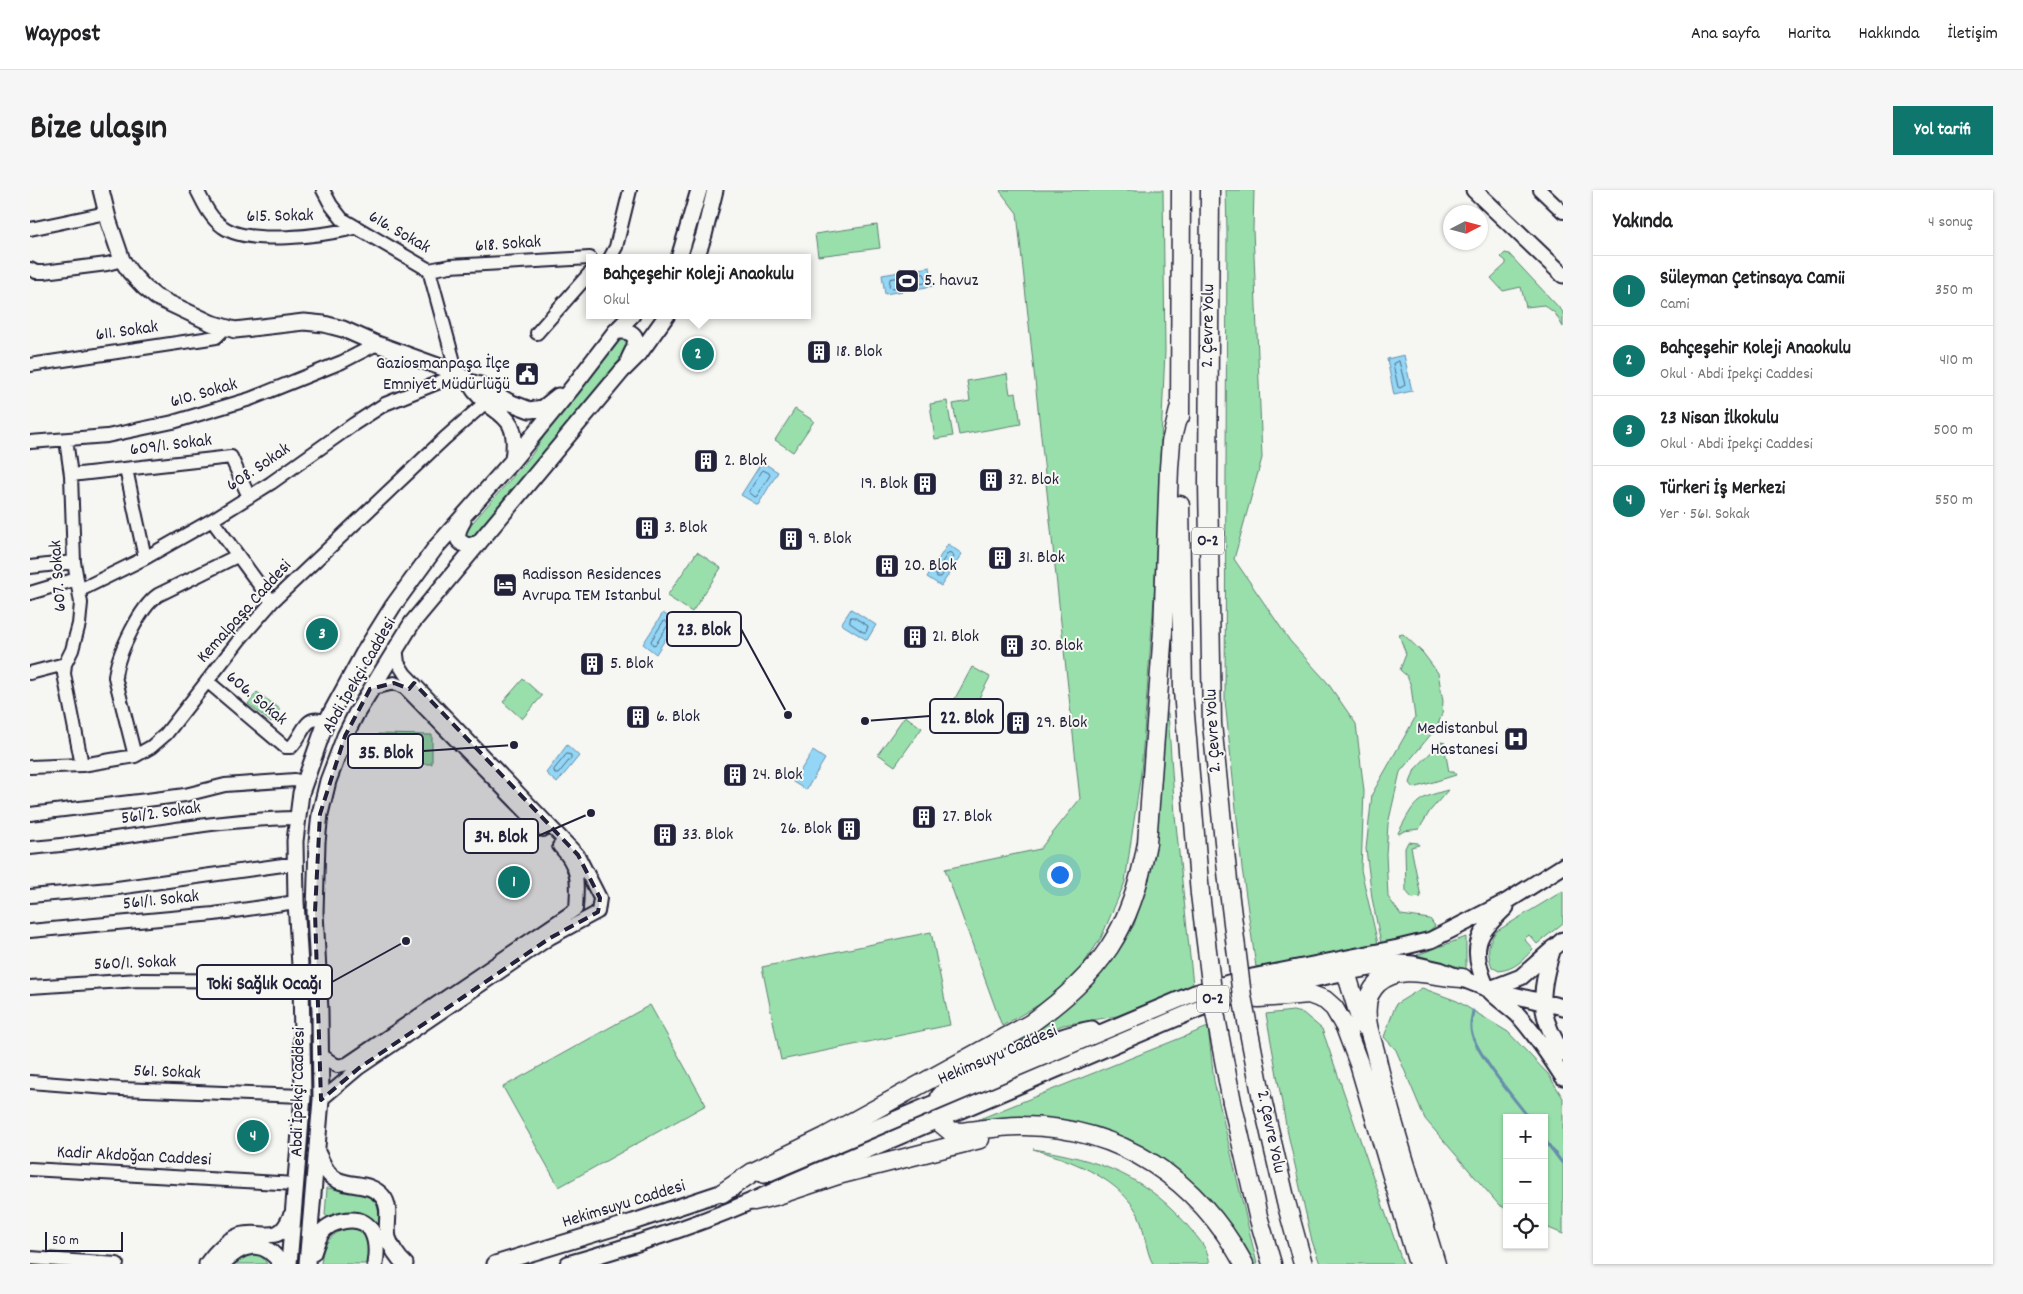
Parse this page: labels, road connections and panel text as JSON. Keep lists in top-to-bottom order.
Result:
{
  "streets": {
    "highway": ["2. Çevre Yolu", "O-2"],
    "main road": ["Abdi İpekçi Caddesi", "Hekimsuyu Caddesi"],
    "street": [
      "615. Sokak",
      "616. Sokak",
      "618. Sokak",
      "611. Sokak",
      "610. Sokak",
      "609/1. Sokak",
      "608. Sokak",
      "607. Sokak",
      "Kemalpaşa Caddesi",
      "606. Sokak",
      "561/2. Sokak",
      "561/1. Sokak",
      "560/1. Sokak",
      "561. Sokak",
      "Kadir Akdoğan Caddesi"
    ]
  },
  "crossings": [
    ["615. Sokak", "616. Sokak"],
    ["616. Sokak", "618. Sokak"],
    ["616. Sokak", "608. Sokak"],
    ["610. Sokak", "607. Sokak"],
    ["609/1. Sokak", "608. Sokak"],
    ["609/1. Sokak", "607. Sokak"],
    ["608. Sokak", "607. Sokak"],
    ["607. Sokak", "Kemalpaşa Caddesi"],
    ["Kemalpaşa Caddesi", "606. Sokak"],
    ["Abdi İpekçi Caddesi", "606. Sokak"],
    ["Abdi İpekçi Caddesi", "561/2. Sokak"],
    ["Abdi İpekçi Caddesi", "561/1. Sokak"],
    ["Abdi İpekçi Caddesi", "560/1. Sokak"],
    ["Abdi İpekçi Caddesi", "561. Sokak"],
    ["Abdi İpekçi Caddesi", "Kadir Akdoğan Caddesi"]
  ],
  "places": {
    "sports": ["5. havuz"],
    "building": [
      "18. Blok",
      "2. Blok",
      "32. Blok",
      "19. Blok",
      "3. Blok",
      "9. Blok",
      "31. Blok",
      "20. Blok",
      "21. Blok",
      "30. Blok",
      "5. Blok",
      "6. Blok",
      "29. Blok",
      "24. Blok",
      "27. Blok",
      "26. Blok",
      "33. Blok"
    ],
    "public building": ["Gaziosmanpaşa İlçe Emniyet Müdürlüğü"],
    "hotel": ["Radisson Residences Avrupa TEM Istanbul"],
    "other": [
      "23. Blok",
      "22. Blok",
      "35. Blok",
      "34. Blok",
      "Toki Sağlık Ocağı"
    ],
    "hospital": ["Medistanbul Hastanesi"]
  },
  "scale_bar": "50 m",
  "north": "right",
  "page": {
    "header": "Waypost",
    "nav": [
      "Ana sayfa",
      "Harita",
      "Hakkında",
      "İletişim"
    ],
    "title": "Bize ulaşın",
    "buttons": "Yol tarifi",
    "heading": ["Yakında", "4 sonuç"],
    "popup": ["Bahçeşehir Koleji Anaokulu", "Okul"],
    "list": [
      {
        "mark": "1",
        "name": "Süleyman Çetinsaya Camii",
        "note": "Cami",
        "value": "350 m"
      },
      {
        "mark": "2",
        "name": "Bahçeşehir Koleji Anaokulu",
        "note": "Okul · Abdi İpekçi Caddesi",
        "value": "410 m"
      },
      {
        "mark": "3",
        "name": "23 Nisan İlkokulu",
        "note": "Okul · Abdi İpekçi Caddesi",
        "value": "500 m"
      },
      {
        "mark": "4",
        "name": "Türkeri İş Merkezi",
        "note": "Yer · 561. Sokak",
        "value": "550 m"
      }
    ],
    "pins": [
      "2",
      "3",
      "1",
      "4"
    ],
    "map_buttons": ["+", "−"],
    "scale": "50 m"
  }
}
